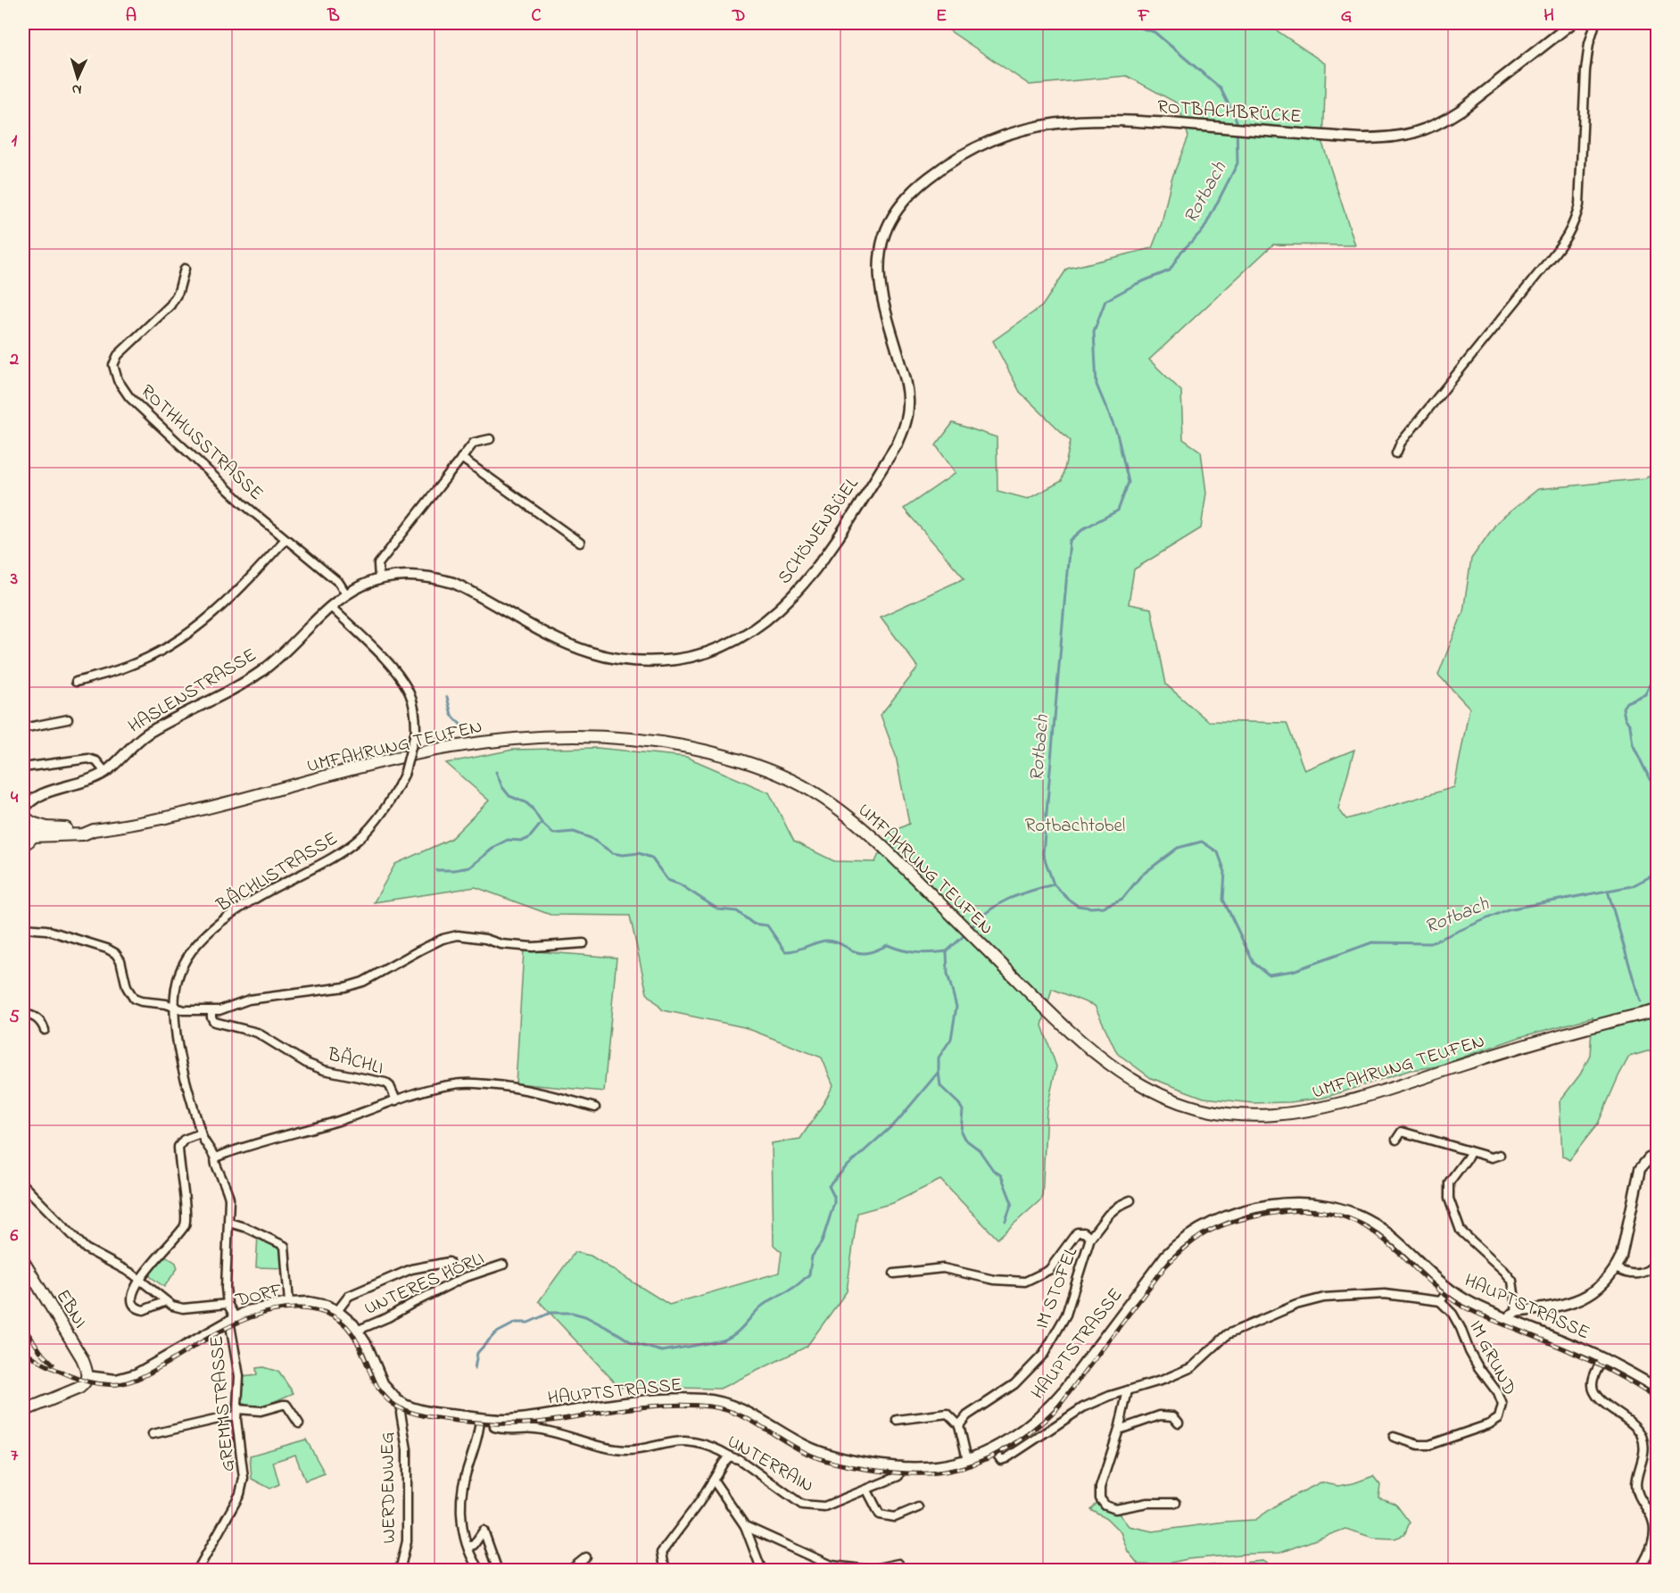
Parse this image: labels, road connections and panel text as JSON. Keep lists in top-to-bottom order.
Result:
{
  "streets": {
    "main road": ["UMFAHRUNG TEUFEN", "EBNI"],
    "street": [
      "ROTBACHBRÜCKE",
      "ROTHHUSSTRASSE",
      "SCHÖNENBÜEL",
      "HASLENSTRASSE",
      "BÄCHLISTRASSE",
      "BÄCHLI",
      "UNTERES HÖRLI",
      "IM STOFEL",
      "DORF",
      "HAUPTSTRASSE",
      "IM GRUND",
      "GREMMSTRASSE",
      "UNTERRAIN",
      "WERDENWEG"
    ]
  },
  "crossings": [
    ["ROTBACHBRÜCKE", "SCHÖNENBÜEL"],
    ["ROTHHUSSTRASSE", "HASLENSTRASSE"],
    ["SCHÖNENBÜEL", "HASLENSTRASSE"],
    ["HASLENSTRASSE", "BÄCHLISTRASSE"],
    ["BÄCHLISTRASSE", "DORF"],
    ["BÄCHLISTRASSE", "GREMMSTRASSE"],
    ["UNTERES HÖRLI", "DORF"],
    ["DORF", "HAUPTSTRASSE"],
    ["DORF", "EBNI"],
    ["DORF", "GREMMSTRASSE"],
    ["DORF", "WERDENWEG"],
    ["HAUPTSTRASSE", "UNTERRAIN"],
    ["HAUPTSTRASSE", "WERDENWEG"]
  ],
  "water": ["Rotbach"],
  "parks": ["Rotbachtobel"],
  "north": "bottom",
  "grid": {
    "columns": [
      "A",
      "B",
      "C",
      "D",
      "E",
      "F",
      "G",
      "H"
    ],
    "rows": [
      "1",
      "2",
      "3",
      "4",
      "5",
      "6",
      "7"
    ]
  }
}
